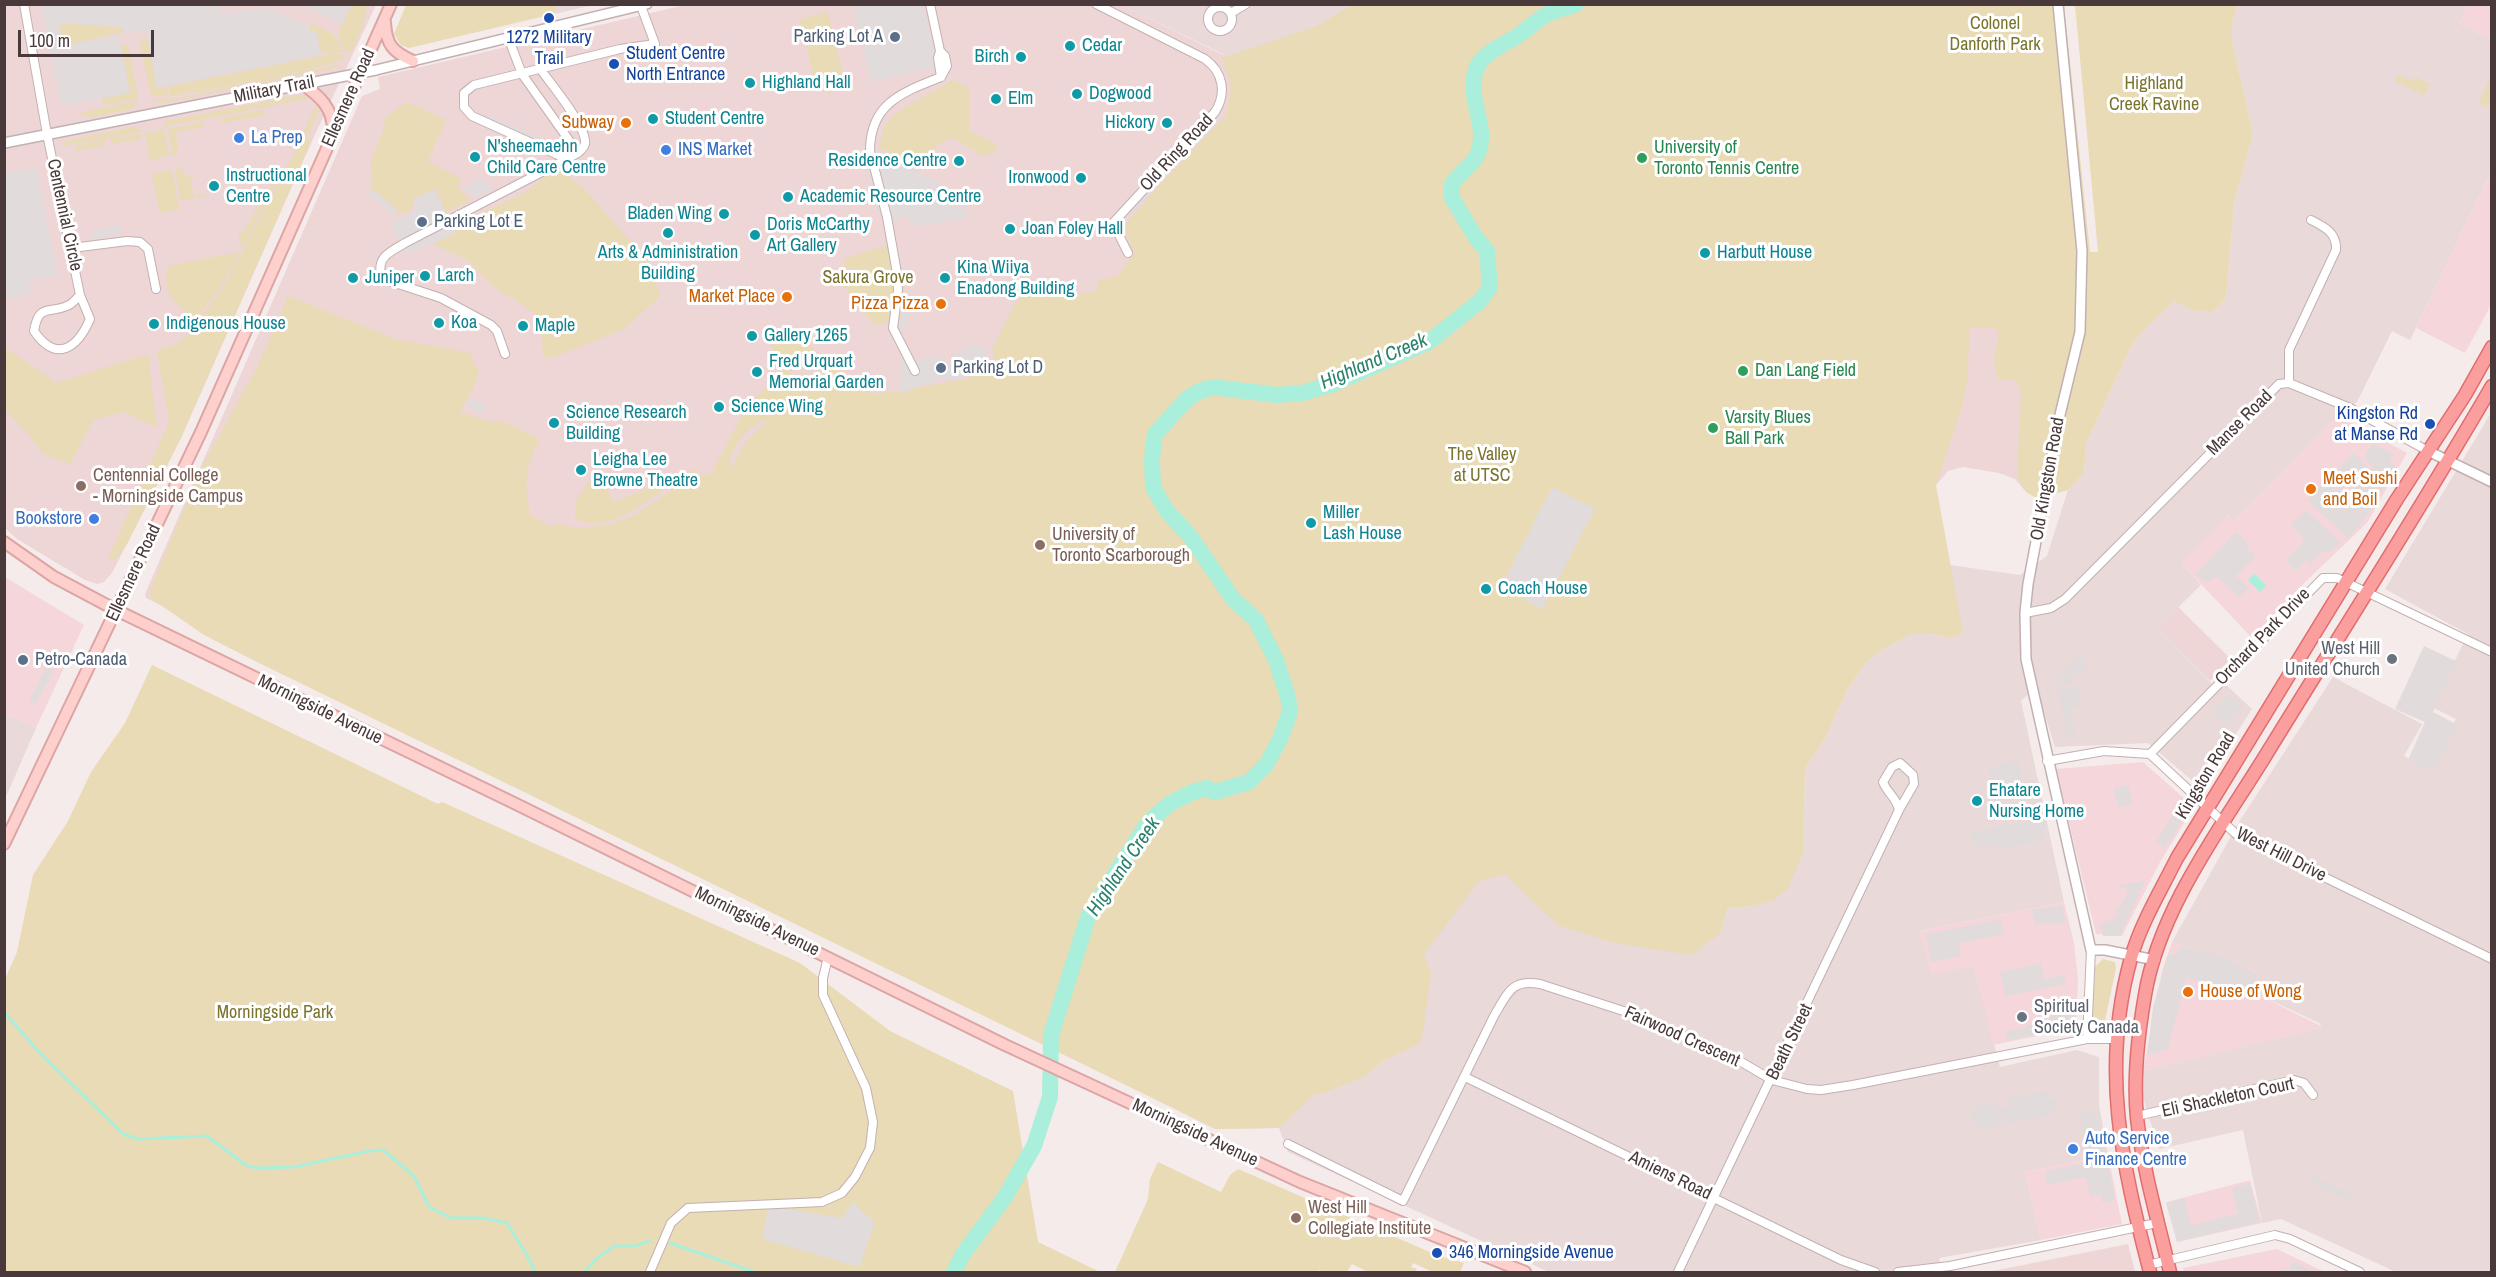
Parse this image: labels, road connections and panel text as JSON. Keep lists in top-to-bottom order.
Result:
{
  "streets": {
    "main road": ["Ellesmere Road", "Morningside Avenue", "Kingston Road"],
    "street": [
      "Military Trail",
      "Old Ring Road",
      "Centennial Circle",
      "Manse Road",
      "Old Kingston Road",
      "Orchard Park Drive",
      "West Hill Drive",
      "Fairwood Crescent",
      "Beath Street",
      "Eli Shackleton Court",
      "Amiens Road"
    ]
  },
  "crossings": [
    ["Military Trail", "Ellesmere Road"],
    ["Military Trail", "Centennial Circle"],
    ["Ellesmere Road", "Morningside Avenue"],
    ["Manse Road", "Old Kingston Road"],
    ["Manse Road", "Kingston Road"],
    ["Old Kingston Road", "Fairwood Crescent"],
    ["Orchard Park Drive", "Kingston Road"],
    ["Orchard Park Drive", "West Hill Drive"],
    ["Kingston Road", "West Hill Drive"],
    ["Fairwood Crescent", "Beath Street"],
    ["Fairwood Crescent", "Amiens Road"],
    ["Beath Street", "Amiens Road"]
  ],
  "water": ["Highland Creek"],
  "parks": [
    "Colonel Danforth Park",
    "Highland Creek Ravine",
    "Sakura Grove",
    "The Valley at UTSC",
    "Morningside Park"
  ],
  "places": [
    "1272 Military Trail",
    "Parking Lot A",
    "Cedar",
    "Birch",
    "Student Centre North Entrance",
    "Highland Hall",
    "Dogwood",
    "Elm",
    "Student Centre",
    "Subway",
    "Hickory",
    "La Prep",
    "INS Market",
    "N'sheemaehn Child Care Centre",
    "University of Toronto Tennis Centre",
    "Residence Centre",
    "Ironwood",
    "Instructional Centre",
    "Academic Resource Centre",
    "Bladen Wing",
    "Parking Lot E",
    "Joan Foley Hall",
    "Arts & Administration Building",
    "Doris McCarthy Art Gallery",
    "Harbutt House",
    "Larch",
    "Juniper",
    "Kina Wiiya Enadong Building",
    "Market Place",
    "Pizza Pizza",
    "Koa",
    "Indigenous House",
    "Maple",
    "Gallery 1265",
    "Parking Lot D",
    "Dan Lang Field",
    "Fred Urquart Memorial Garden",
    "Science Wing",
    "Science Research Building",
    "Kingston Rd at Manse Rd",
    "Varsity Blues Ball Park",
    "Leigha Lee Browne Theatre",
    "Centennial College - Morningside Campus",
    "Meet Sushi and Boil",
    "Bookstore",
    "Miller Lash House",
    "University of Toronto Scarborough",
    "Coach House",
    "West Hill United Church",
    "Petro-Canada",
    "Ehatare Nursing Home",
    "House of Wong",
    "Spiritual Society Canada",
    "Auto Service Finance Centre",
    "West Hill Collegiate Institute",
    "346 Morningside Avenue"
  ],
  "scale_bar": "100 m"
}
